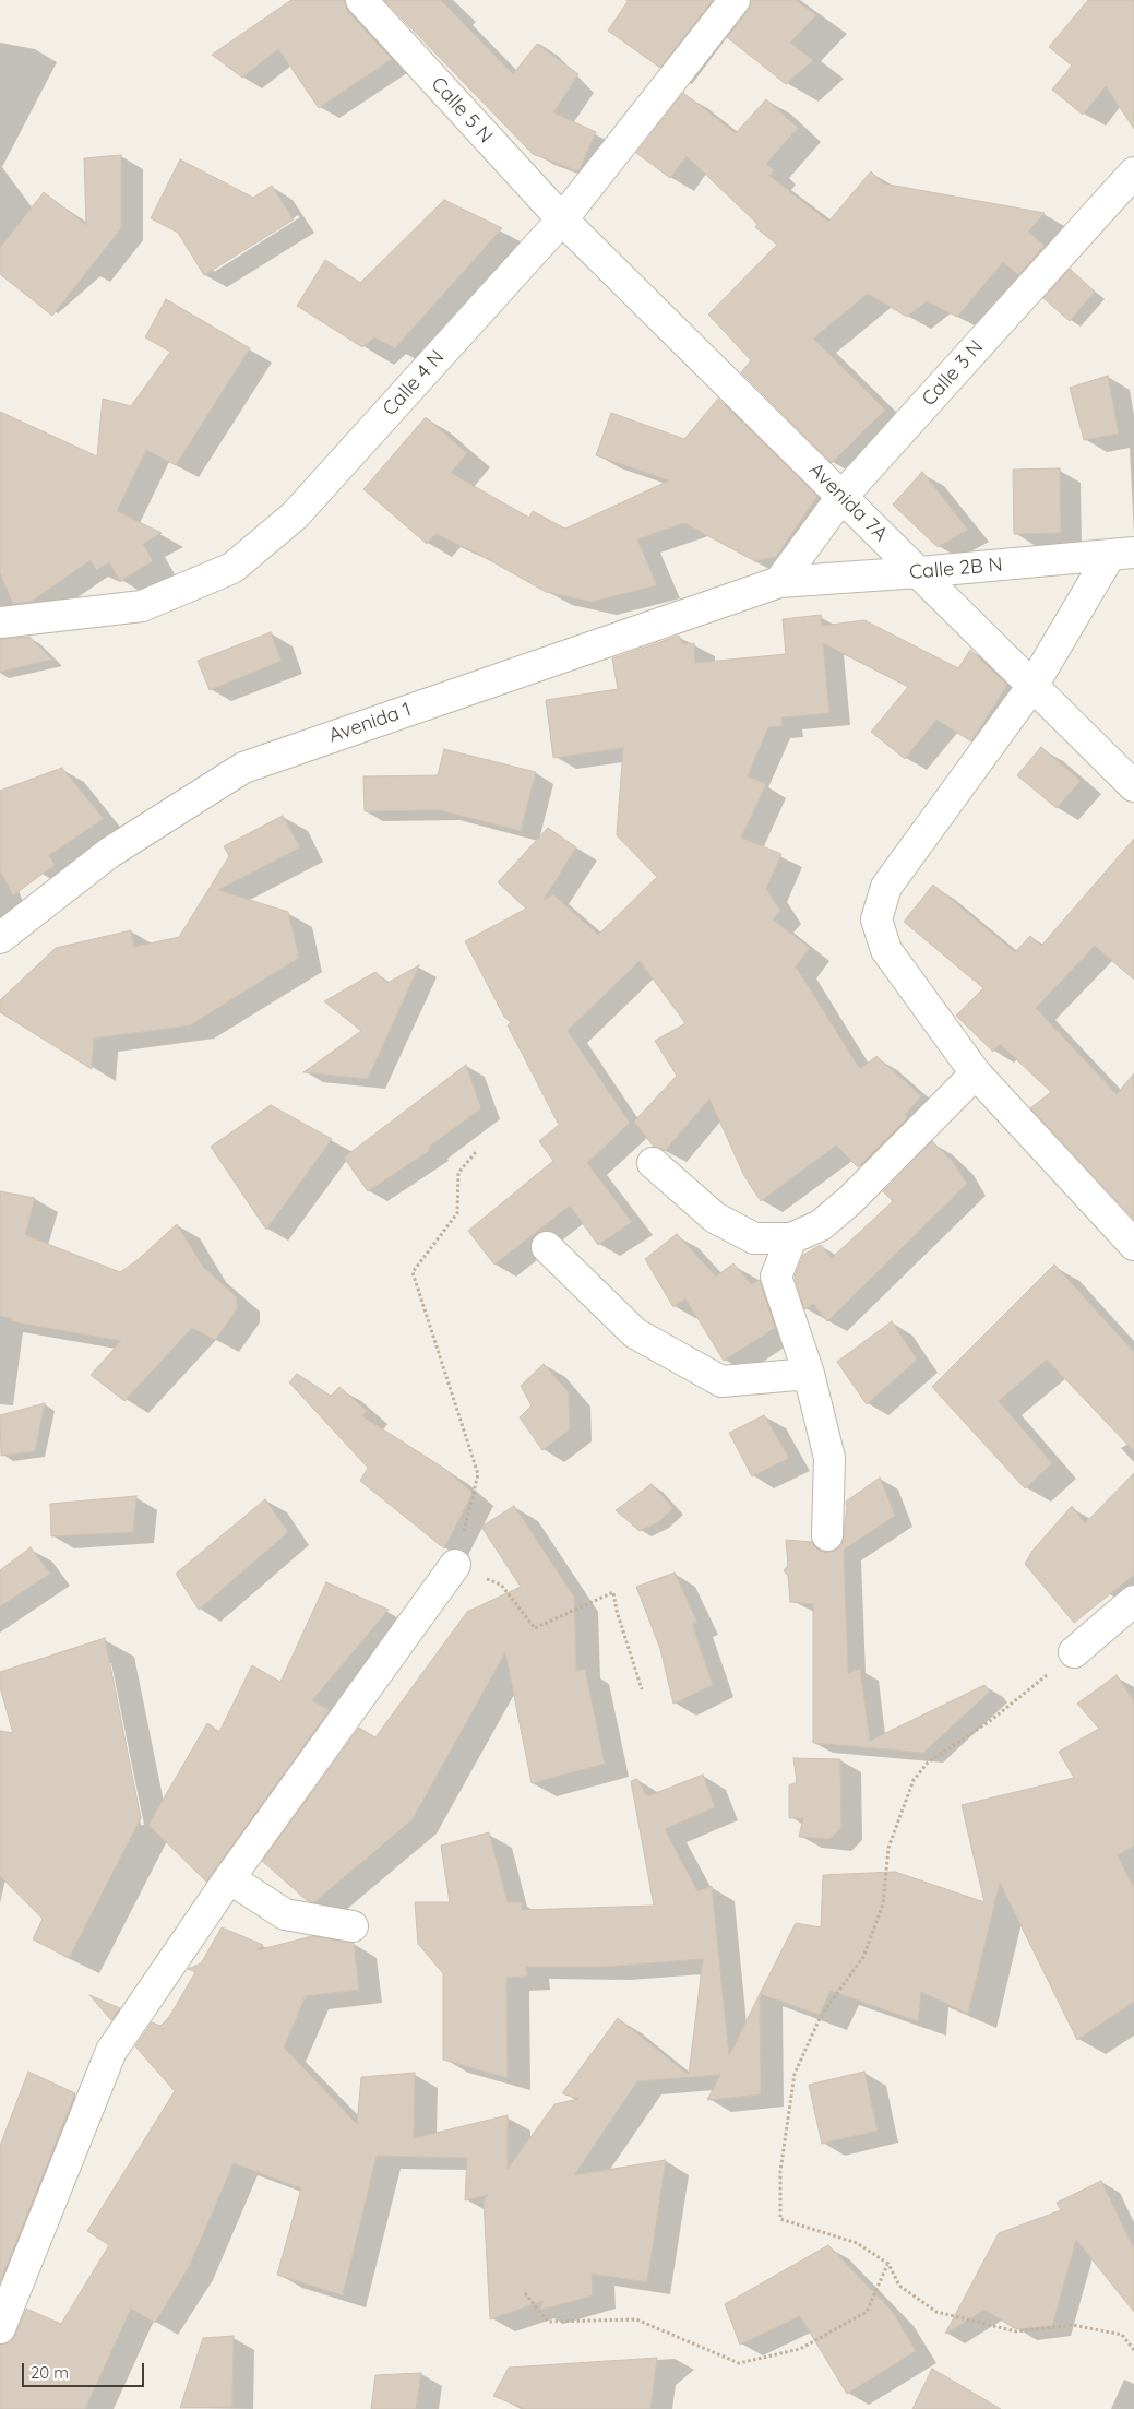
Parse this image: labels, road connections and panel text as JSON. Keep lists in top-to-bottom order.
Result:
{
  "streets": {
    "street": [
      "Calle 5 N",
      "Calle 3 N",
      "Calle 4 N",
      "Avenida 7A",
      "Calle 2B N",
      "Avenida 1"
    ]
  },
  "crossings": [
    ["Calle 5 N", "Calle 4 N"],
    ["Calle 5 N", "Avenida 7A"],
    ["Calle 3 N", "Avenida 7A"],
    ["Calle 3 N", "Calle 2B N"],
    ["Calle 3 N", "Avenida 1"],
    ["Calle 4 N", "Avenida 7A"],
    ["Avenida 7A", "Calle 2B N"],
    ["Calle 2B N", "Avenida 1"]
  ],
  "scale_bar": "20 m"
}
